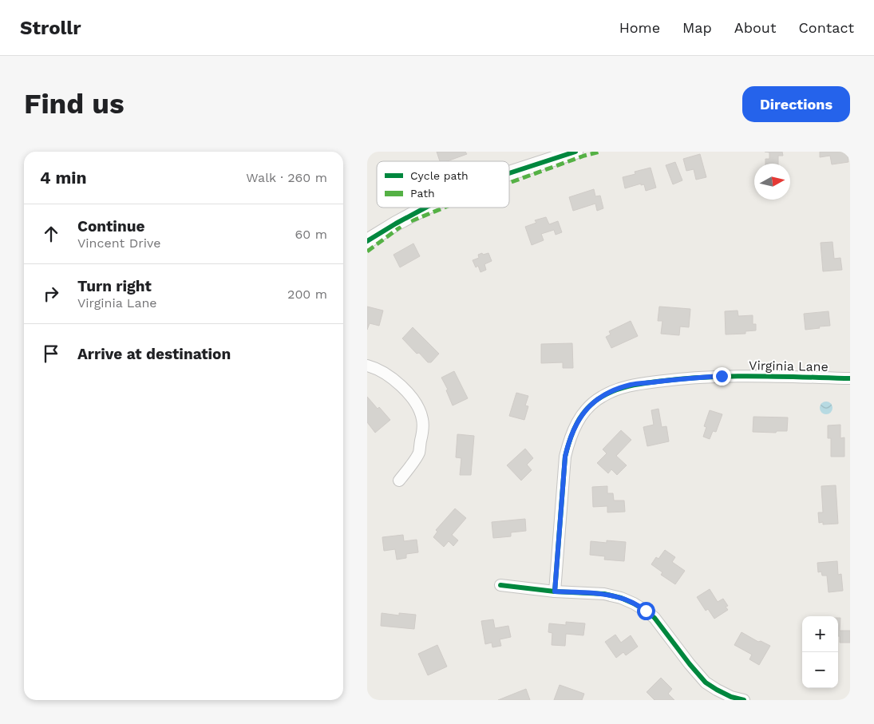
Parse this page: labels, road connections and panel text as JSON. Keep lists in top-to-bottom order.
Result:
{
  "streets": {
    "street": ["Virginia Lane"]
  },
  "legend": ["Cycle path", "Path"],
  "north": "right",
  "page": {
    "header": "Strollr",
    "nav": [
      "Home",
      "Map",
      "About",
      "Contact"
    ],
    "buttons": "Directions",
    "title": "Find us",
    "heading": ["4 min", "Walk · 260 m"],
    "list": [
      ["Continue", "Vincent Drive", "60 m"],
      ["Turn right", "Virginia Lane", "200 m"],
      "Arrive at destination"
    ],
    "map_buttons": ["+", "−"]
  }
}
